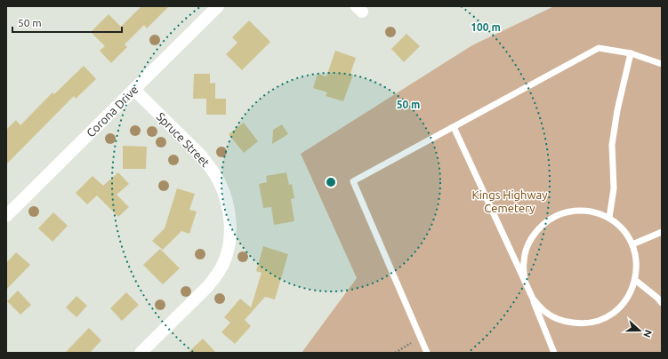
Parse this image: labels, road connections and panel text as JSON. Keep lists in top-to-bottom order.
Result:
{
  "streets": {
    "street": ["Corona Drive", "Spruce Street"]
  },
  "crossings": [
    ["Corona Drive", "Spruce Street"]
  ],
  "parks": ["Kings Highway Cemetery"],
  "scale_bar": "50 m",
  "north": "right",
  "rings": ["100 m", "50 m"]
}
